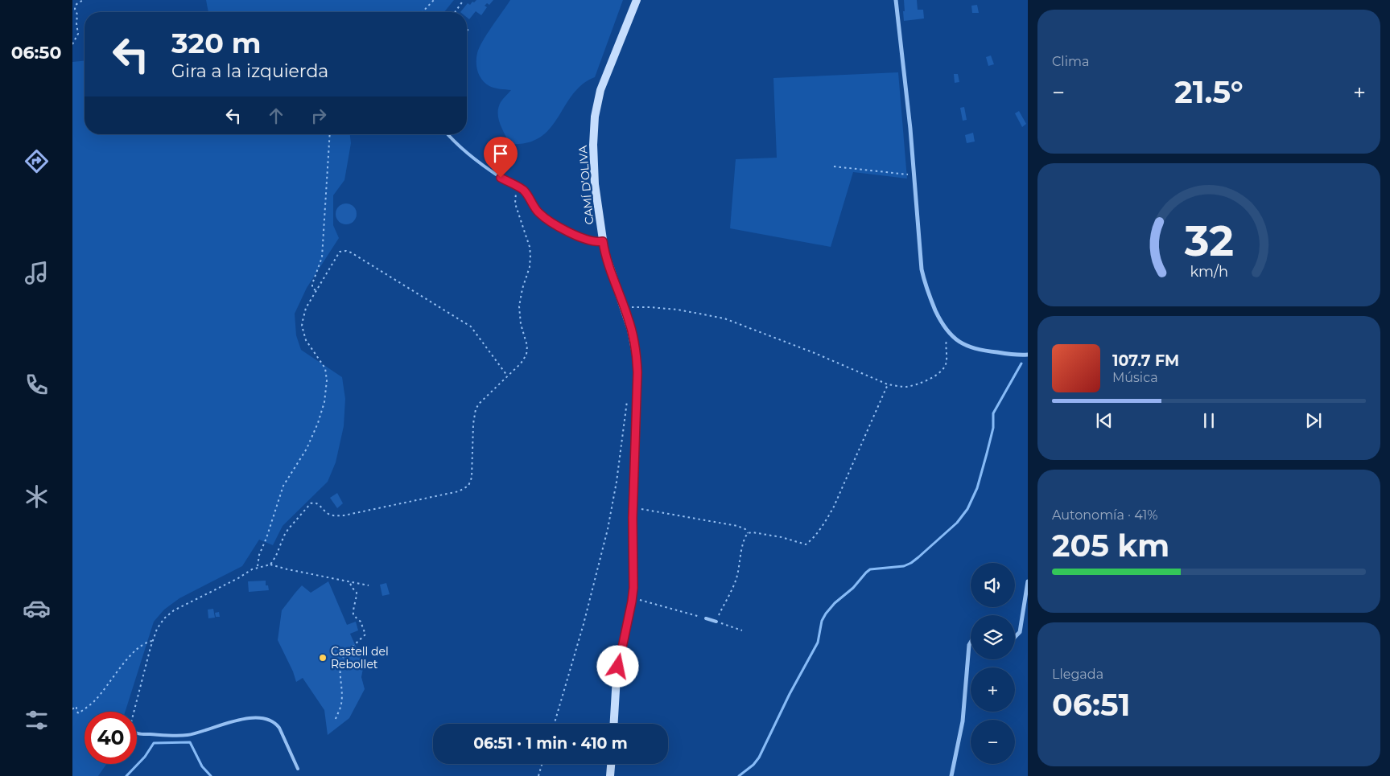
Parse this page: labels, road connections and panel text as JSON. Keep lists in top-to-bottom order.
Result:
{
  "streets": {
    "street": ["CAMÍ D’OLIVA"]
  },
  "places": ["Castell del Rebollet"],
  "page": {
    "tabs": "06:50",
    "tile": [
      "Clima",
      ["Autonomía · 41%", "205 km"],
      ["Llegada", "06:51"]
    ],
    "turn": ["320 m", "Gira a la izquierda"],
    "heat": ["−", "21.5°", "+"],
    "song": ["107.7 FM", "Música"],
    "map_buttons": ["+", "−"],
    "limit": "40",
    "trip": "06:51 · 1 min · 410 m",
    "gauge": ["32", "km/h"]
  }
}
